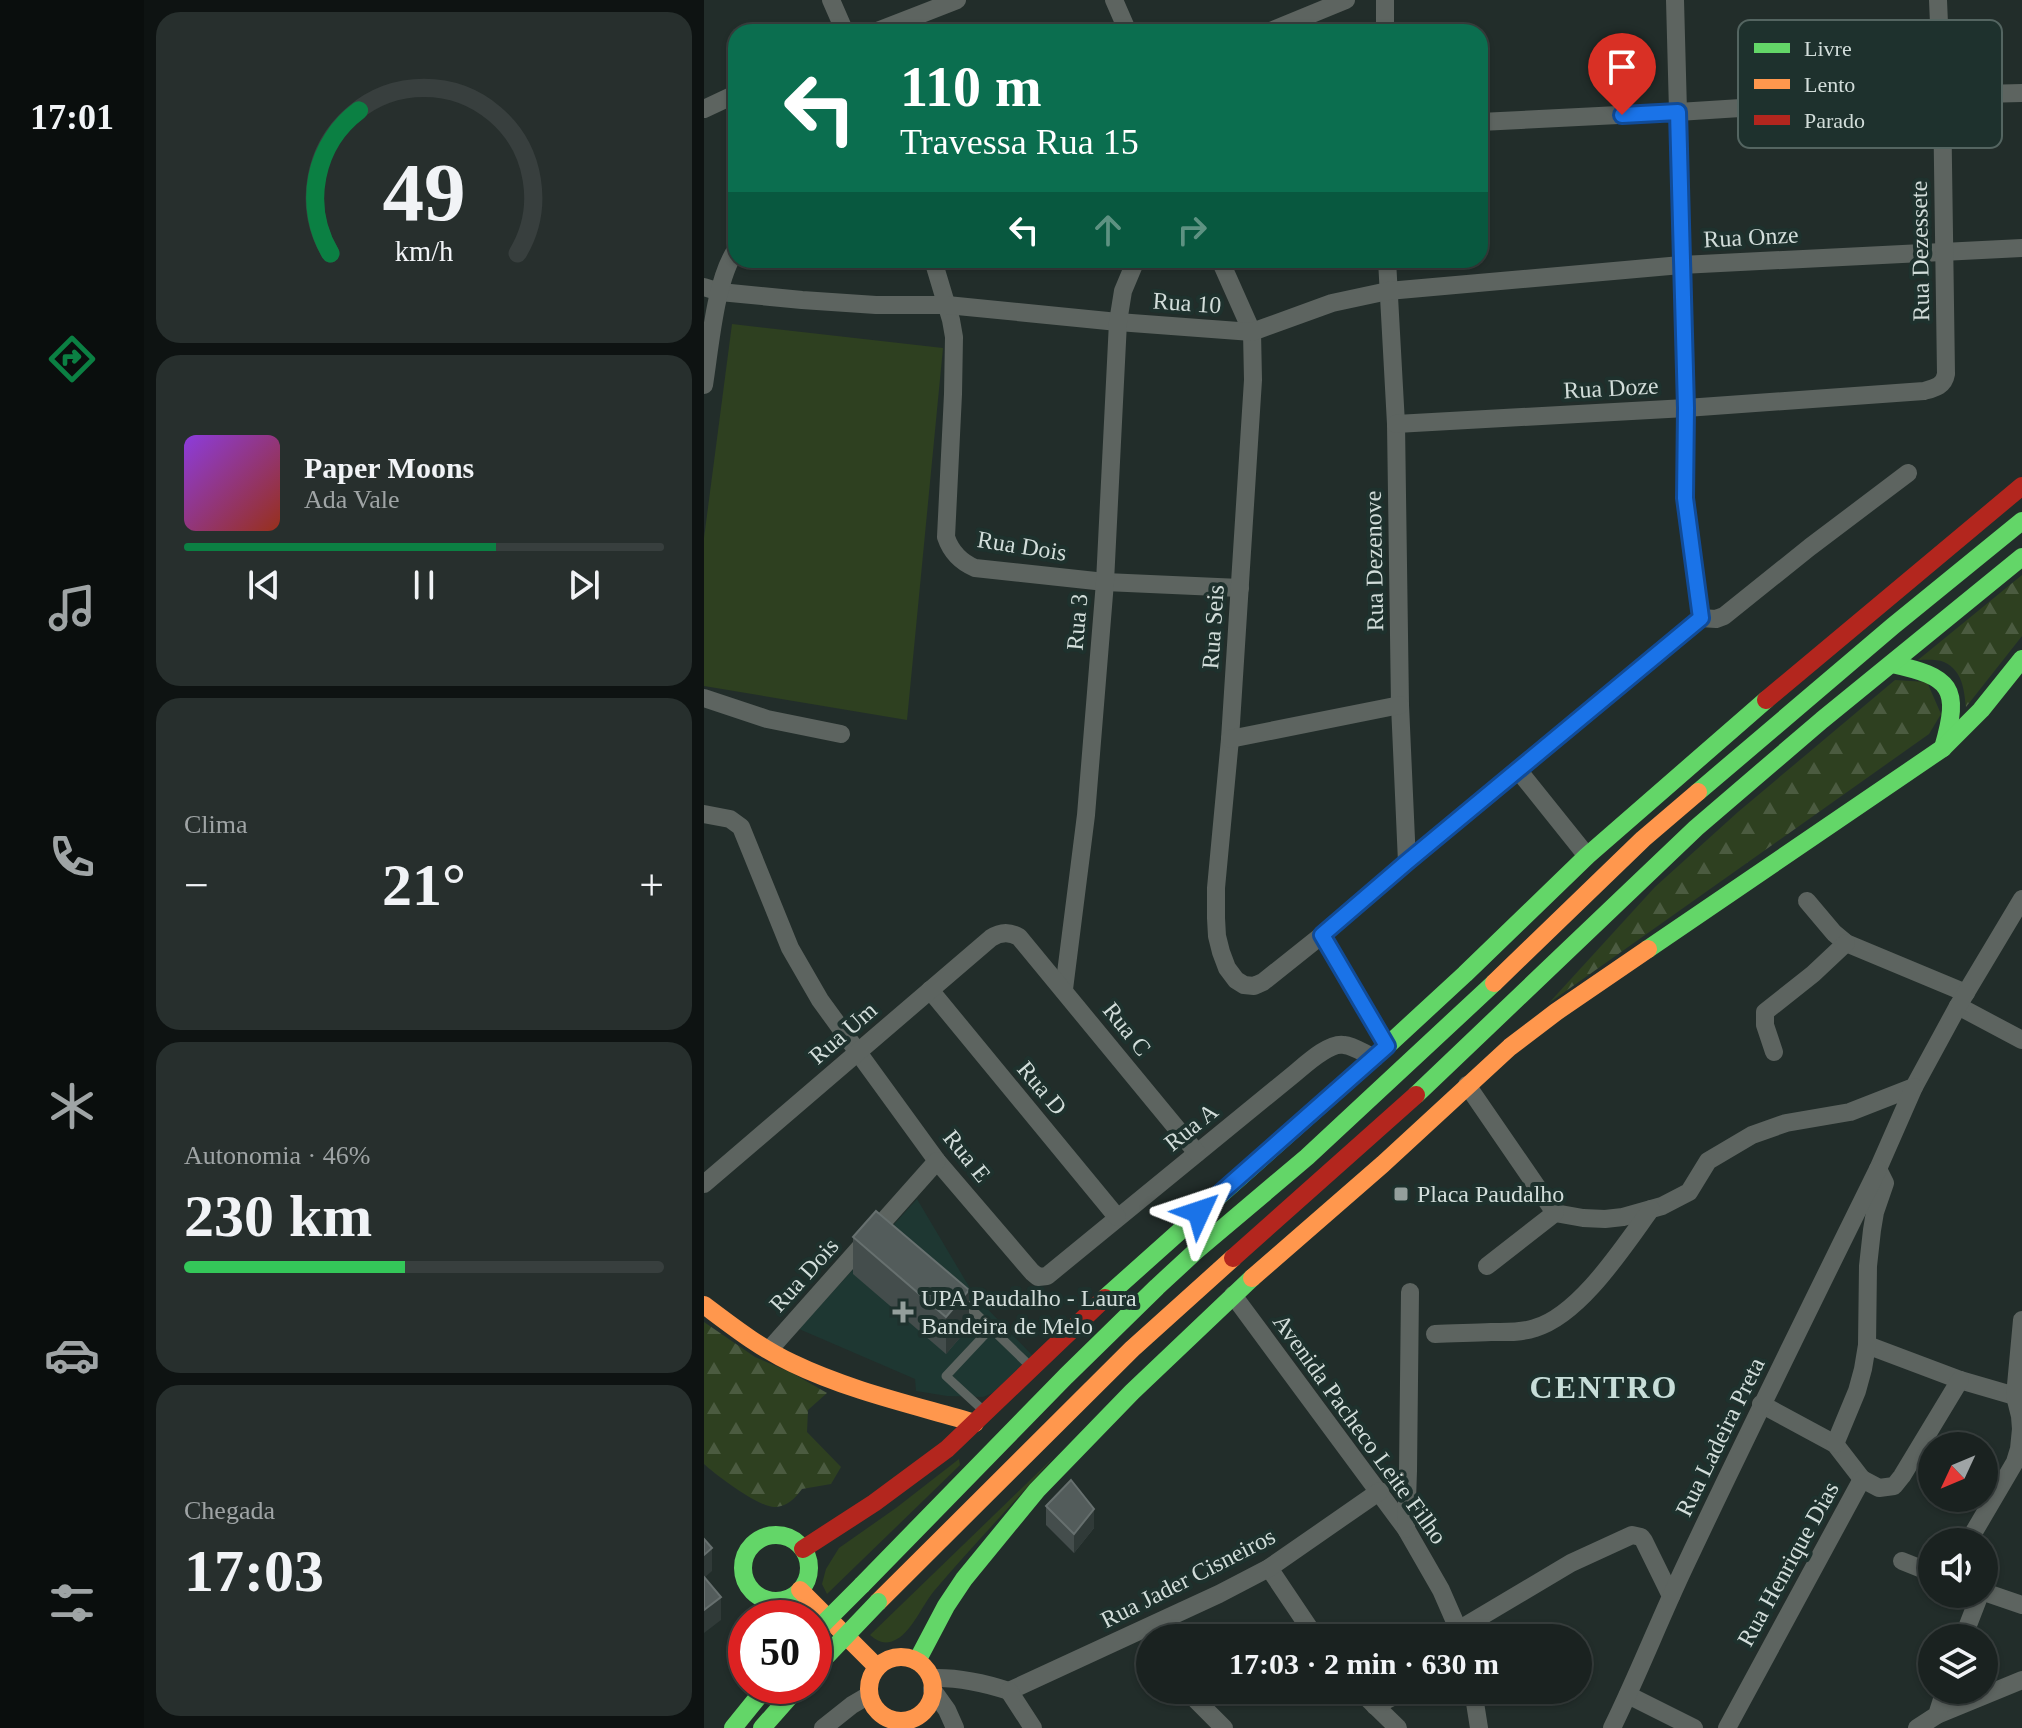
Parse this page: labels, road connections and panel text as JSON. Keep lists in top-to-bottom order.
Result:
{
  "streets": {
    "street": [
      "Rua Onze",
      "Rua Dezessete",
      "Rua 10",
      "Rua Doze",
      "Rua Dois",
      "Rua Dezenove",
      "Rua 3",
      "Rua Seis",
      "Rua C",
      "Rua Um",
      "Rua D",
      "Rua A",
      "Rua E",
      "Avenida Pacheco Leite Filho",
      "Rua Ladeira Preta",
      "Rua Henrique Dias",
      "Rua Jader Cisneiros"
    ]
  },
  "crossings": [
    ["Rua Onze", "Rua Dezessete"],
    ["Rua Onze", "Rua 10"],
    ["Rua Onze", "Rua Dezenove"],
    ["Rua Onze", "Rua Seis"],
    ["Rua Dezessete", "Rua Doze"],
    ["Rua 10", "Rua Dois"],
    ["Rua 10", "Rua 3"],
    ["Rua 10", "Rua Seis"],
    ["Rua Doze", "Rua Dezenove"],
    ["Rua Dois", "Rua 3"],
    ["Rua Dois", "Rua Seis"],
    ["Rua Dois", "Rua E"],
    ["Rua 3", "Rua C"],
    ["Rua C", "Rua Um"],
    ["Rua C", "Rua A"],
    ["Rua Um", "Rua D"],
    ["Rua Um", "Rua E"],
    ["Rua D", "Rua A"],
    ["Rua A", "Rua E"],
    ["Avenida Pacheco Leite Filho", "Rua Jader Cisneiros"]
  ],
  "districts": ["CENTRO"],
  "places": {
    "transit": ["Placa Paudalho"],
    "health": ["UPA Paudalho - Laura Bandeira de Melo"]
  },
  "legend": ["Livre", "Lento", "Parado"],
  "north": "bottom left",
  "page": {
    "tabs": "17:01",
    "turn": ["110 m", "Travessa Rua 15"],
    "song": ["Paper Moons", "Ada Vale"],
    "tile": [
      "Clima",
      ["Autonomia · 46%", "230 km"],
      ["Chegada", "17:03"]
    ],
    "heat": ["−", "21°", "+"],
    "limit": "50",
    "trip": "17:03 · 2 min · 630 m",
    "gauge": ["49", "km/h"]
  }
}
